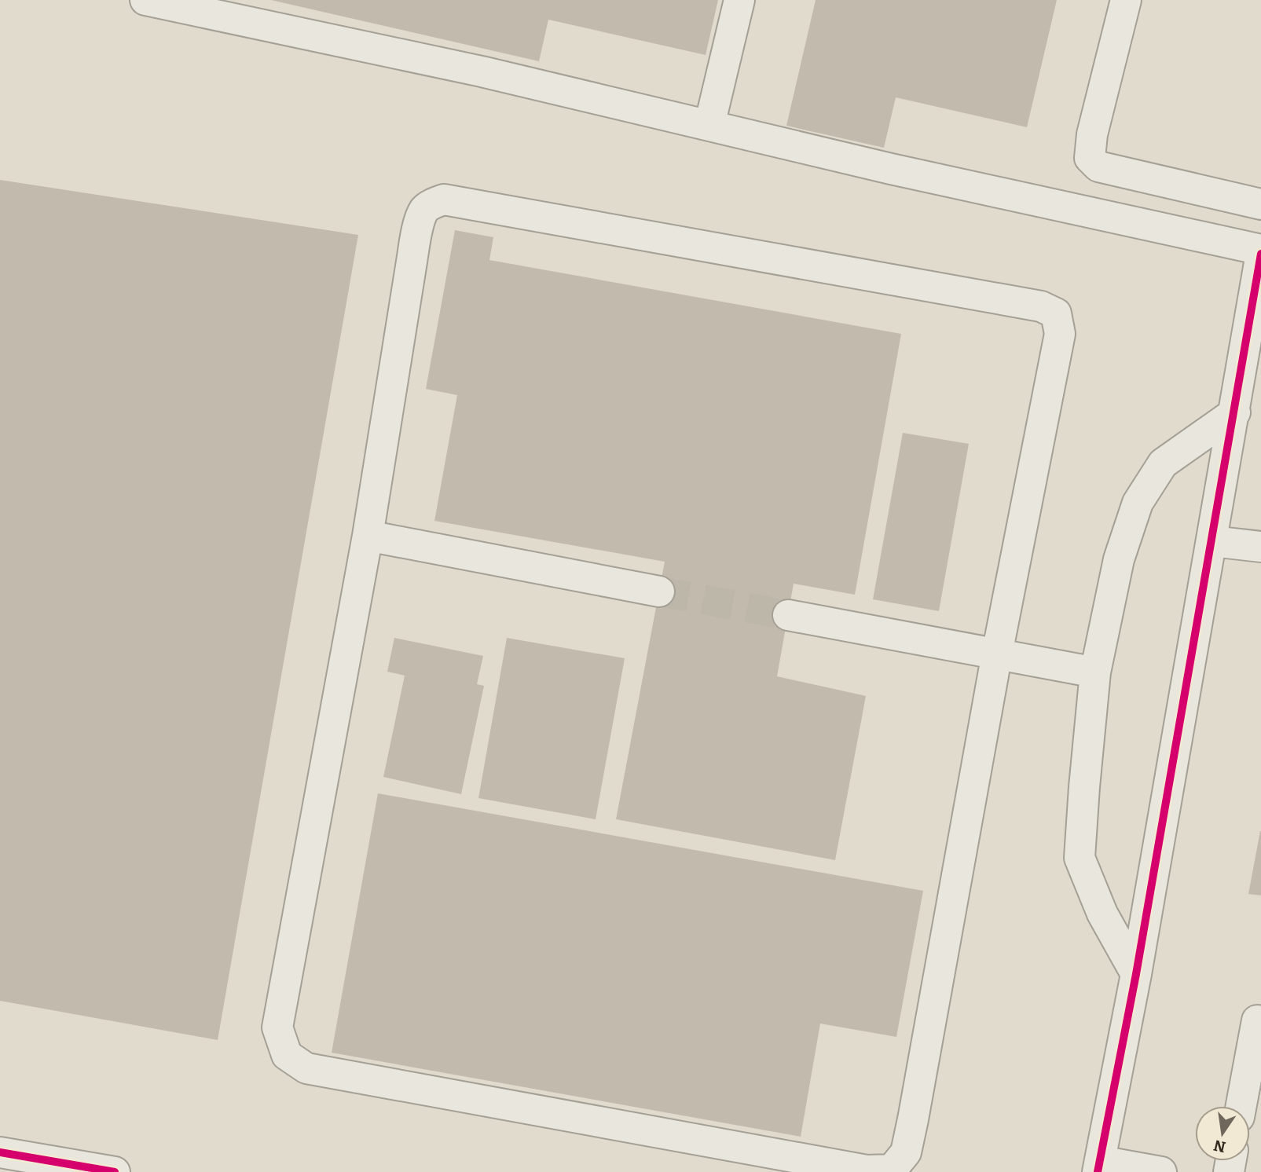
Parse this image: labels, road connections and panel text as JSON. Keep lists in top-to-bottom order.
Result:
{
  "north": "bottom"
}
